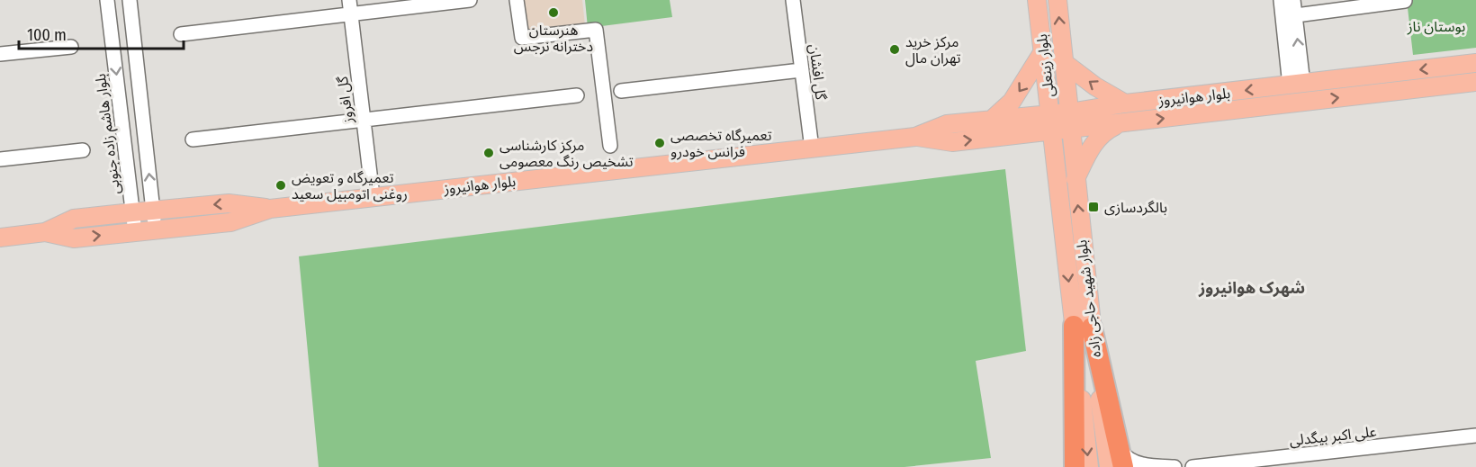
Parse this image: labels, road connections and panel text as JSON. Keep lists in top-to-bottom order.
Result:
{
  "streets": {
    "main road": ["بلوار زینعلی", "بلوار هوانیروز", "بلوار شهید حاجی زاده"],
    "street": [
      "گل افشان",
      "گل افروز",
      "بلوار هاشم زاده جنوبی",
      "علی اکبر بیگدلی"
    ]
  },
  "crossings": [
    ["بلوار زینعلی", "بلوار هوانیروز"],
    ["بلوار زینعلی", "بلوار شهید حاجی زاده"],
    ["گل افشان", "بلوار هوانیروز"],
    ["بلوار هوانیروز", "گل افروز"],
    ["بلوار هوانیروز", "بلوار هاشم زاده جنوبی"],
    ["بلوار هوانیروز", "بلوار شهید حاجی زاده"]
  ],
  "districts": ["شهرک هوانیروز"],
  "parks": ["بوستان ناز"],
  "places": {
    "other": [
      "هنرستان دخترانه نرجس",
      "مرکز خرید تهران مال",
      "تعمیرگاه تخصصی فرانس خودرو",
      "مرکز کارشناسی تشخیص رنگ معصومی",
      "تعمیرگاه و تعویض روغنی اتومبیل سعید"
    ],
    "transit": ["بالگردسازی"]
  },
  "scale_bar": "100 m"
}
